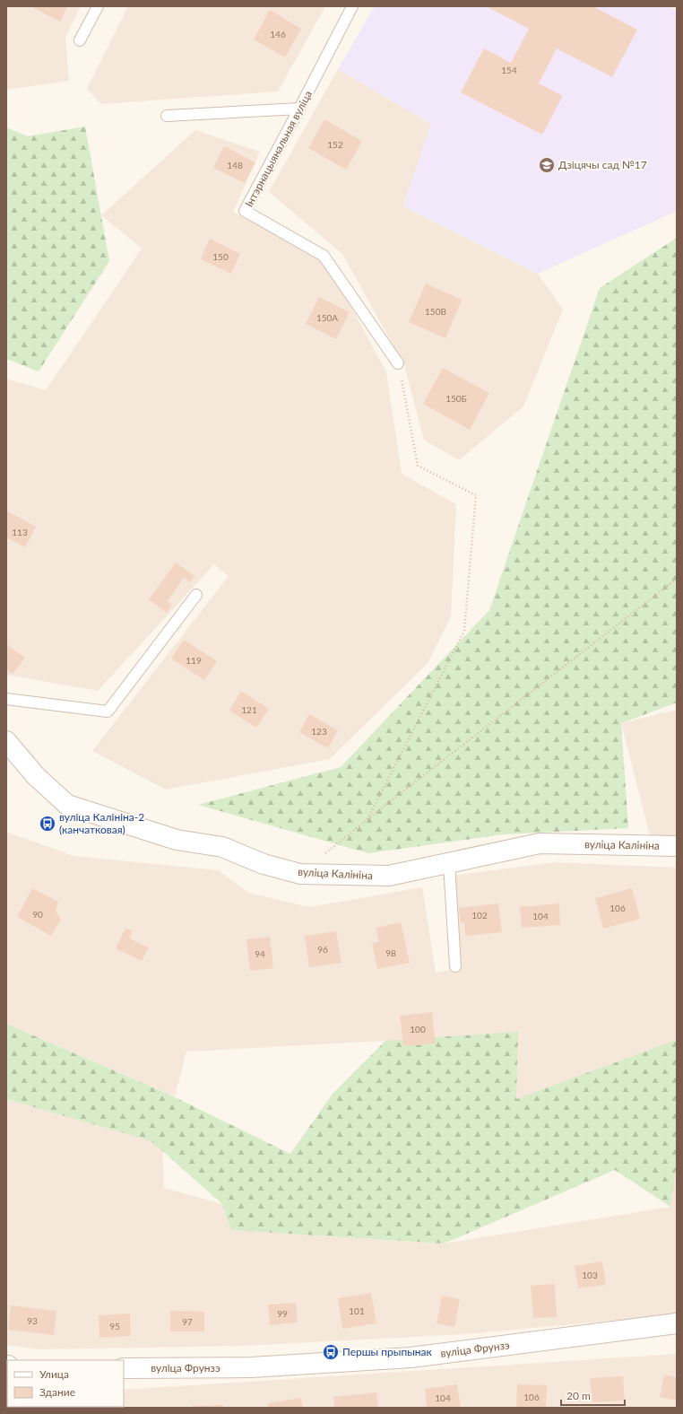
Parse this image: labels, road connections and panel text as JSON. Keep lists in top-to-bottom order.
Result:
{
  "streets": {
    "street": ["вуліца Калініна", "вуліца Фрунзэ"],
    "lane": ["Інтэрнацыянальная вуліца"]
  },
  "places": {
    "school or university": ["Дзіцячы сад №17"],
    "bus stop": ["вуліца Калініна-2 (канчатковая)", "Першы прыпынак"]
  },
  "house_numbers": [
    "146",
    "154",
    "152",
    "148",
    "150",
    "150В",
    "150А",
    "150Б",
    "113",
    "119",
    "121",
    "123",
    "106",
    "90",
    "102",
    "104",
    "96",
    "98",
    "94",
    "100",
    "103",
    "101",
    "99",
    "93",
    "97",
    "95",
    "106",
    "104"
  ],
  "legend": ["Улица", "Здание"],
  "scale_bar": "20 m"
}
